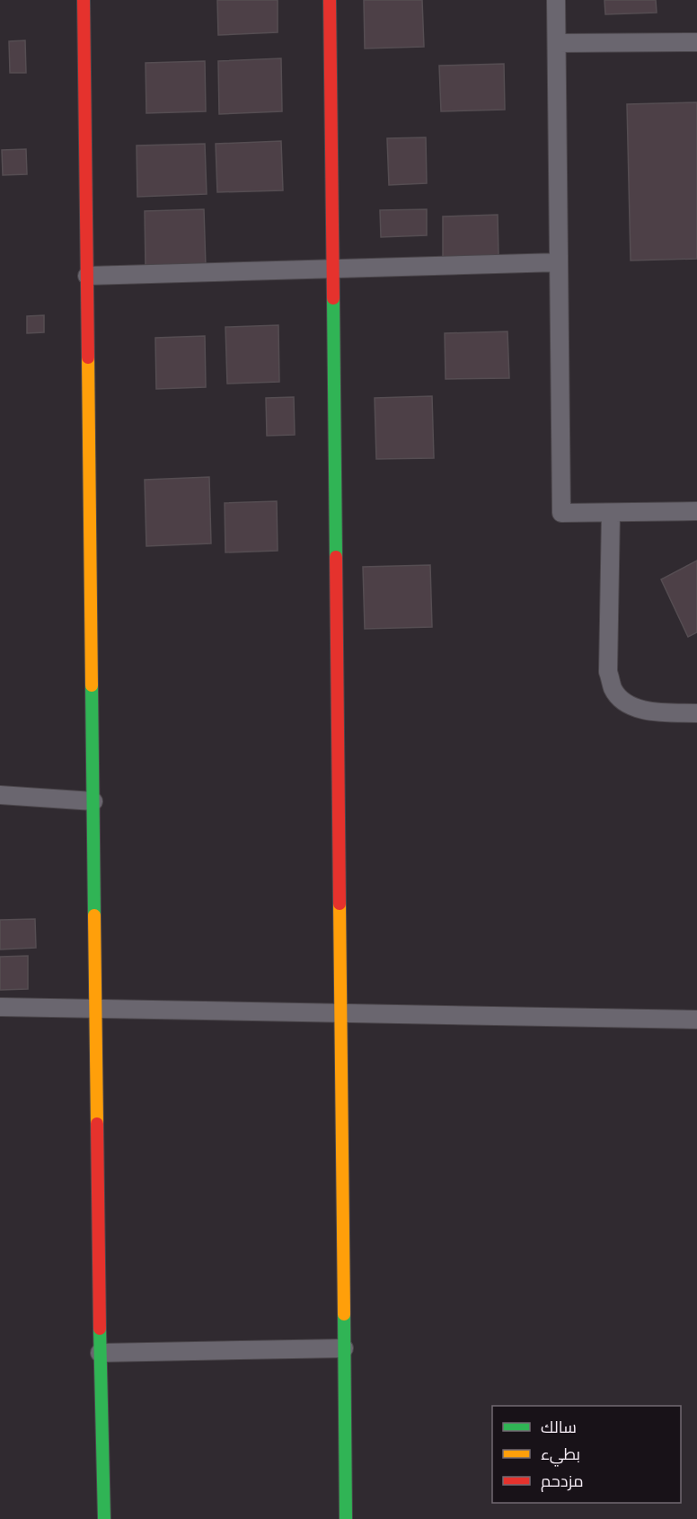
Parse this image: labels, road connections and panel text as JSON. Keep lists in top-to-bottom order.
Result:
{
  "legend": ["سالك", "بطيء", "مزدحم"]
}
